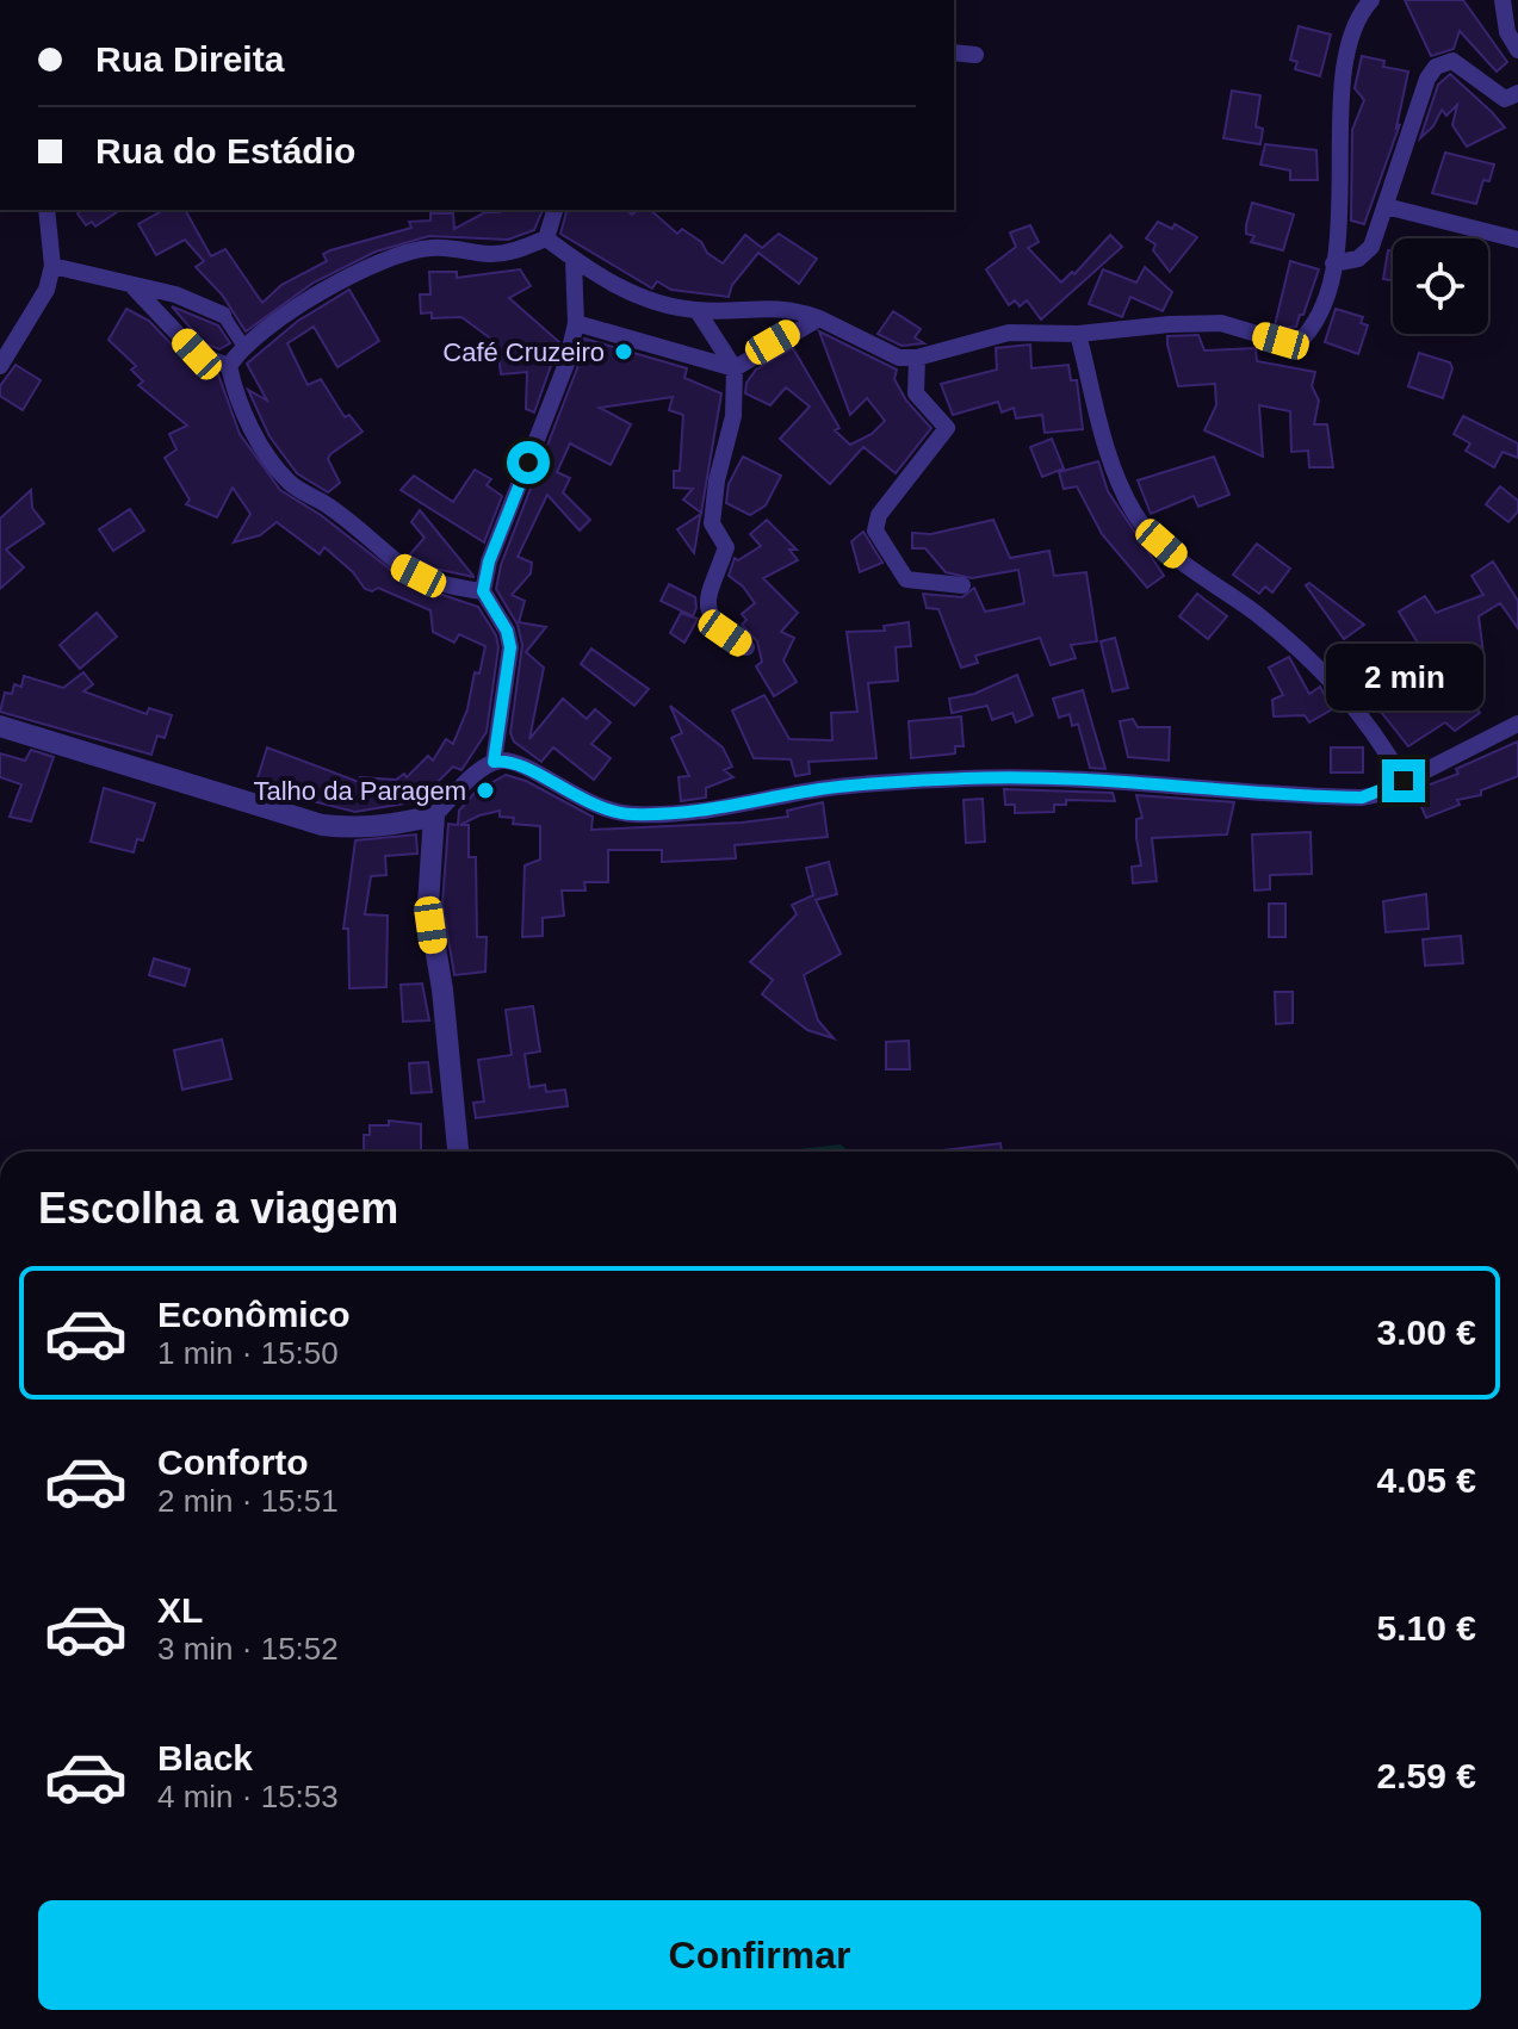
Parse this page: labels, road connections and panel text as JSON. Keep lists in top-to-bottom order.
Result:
{
  "places": ["Café Cruzeiro", "Talho da Paragem"],
  "page": {
    "banner": ["Rua Direita", "Rua do Estádio"],
    "bubble": "2 min",
    "heading": "Escolha a viagem",
    "list": [
      {
        "name": "Econômico",
        "note": "1 min · 15:50",
        "value": "3.00 €"
      },
      {
        "name": "Conforto",
        "note": "2 min · 15:51",
        "value": "4.05 €"
      },
      {
        "name": "XL",
        "note": "3 min · 15:52",
        "value": "5.10 €"
      },
      {
        "name": "Black",
        "note": "4 min · 15:53",
        "value": "2.59 €"
      }
    ],
    "buttons": "Confirmar"
  }
}
